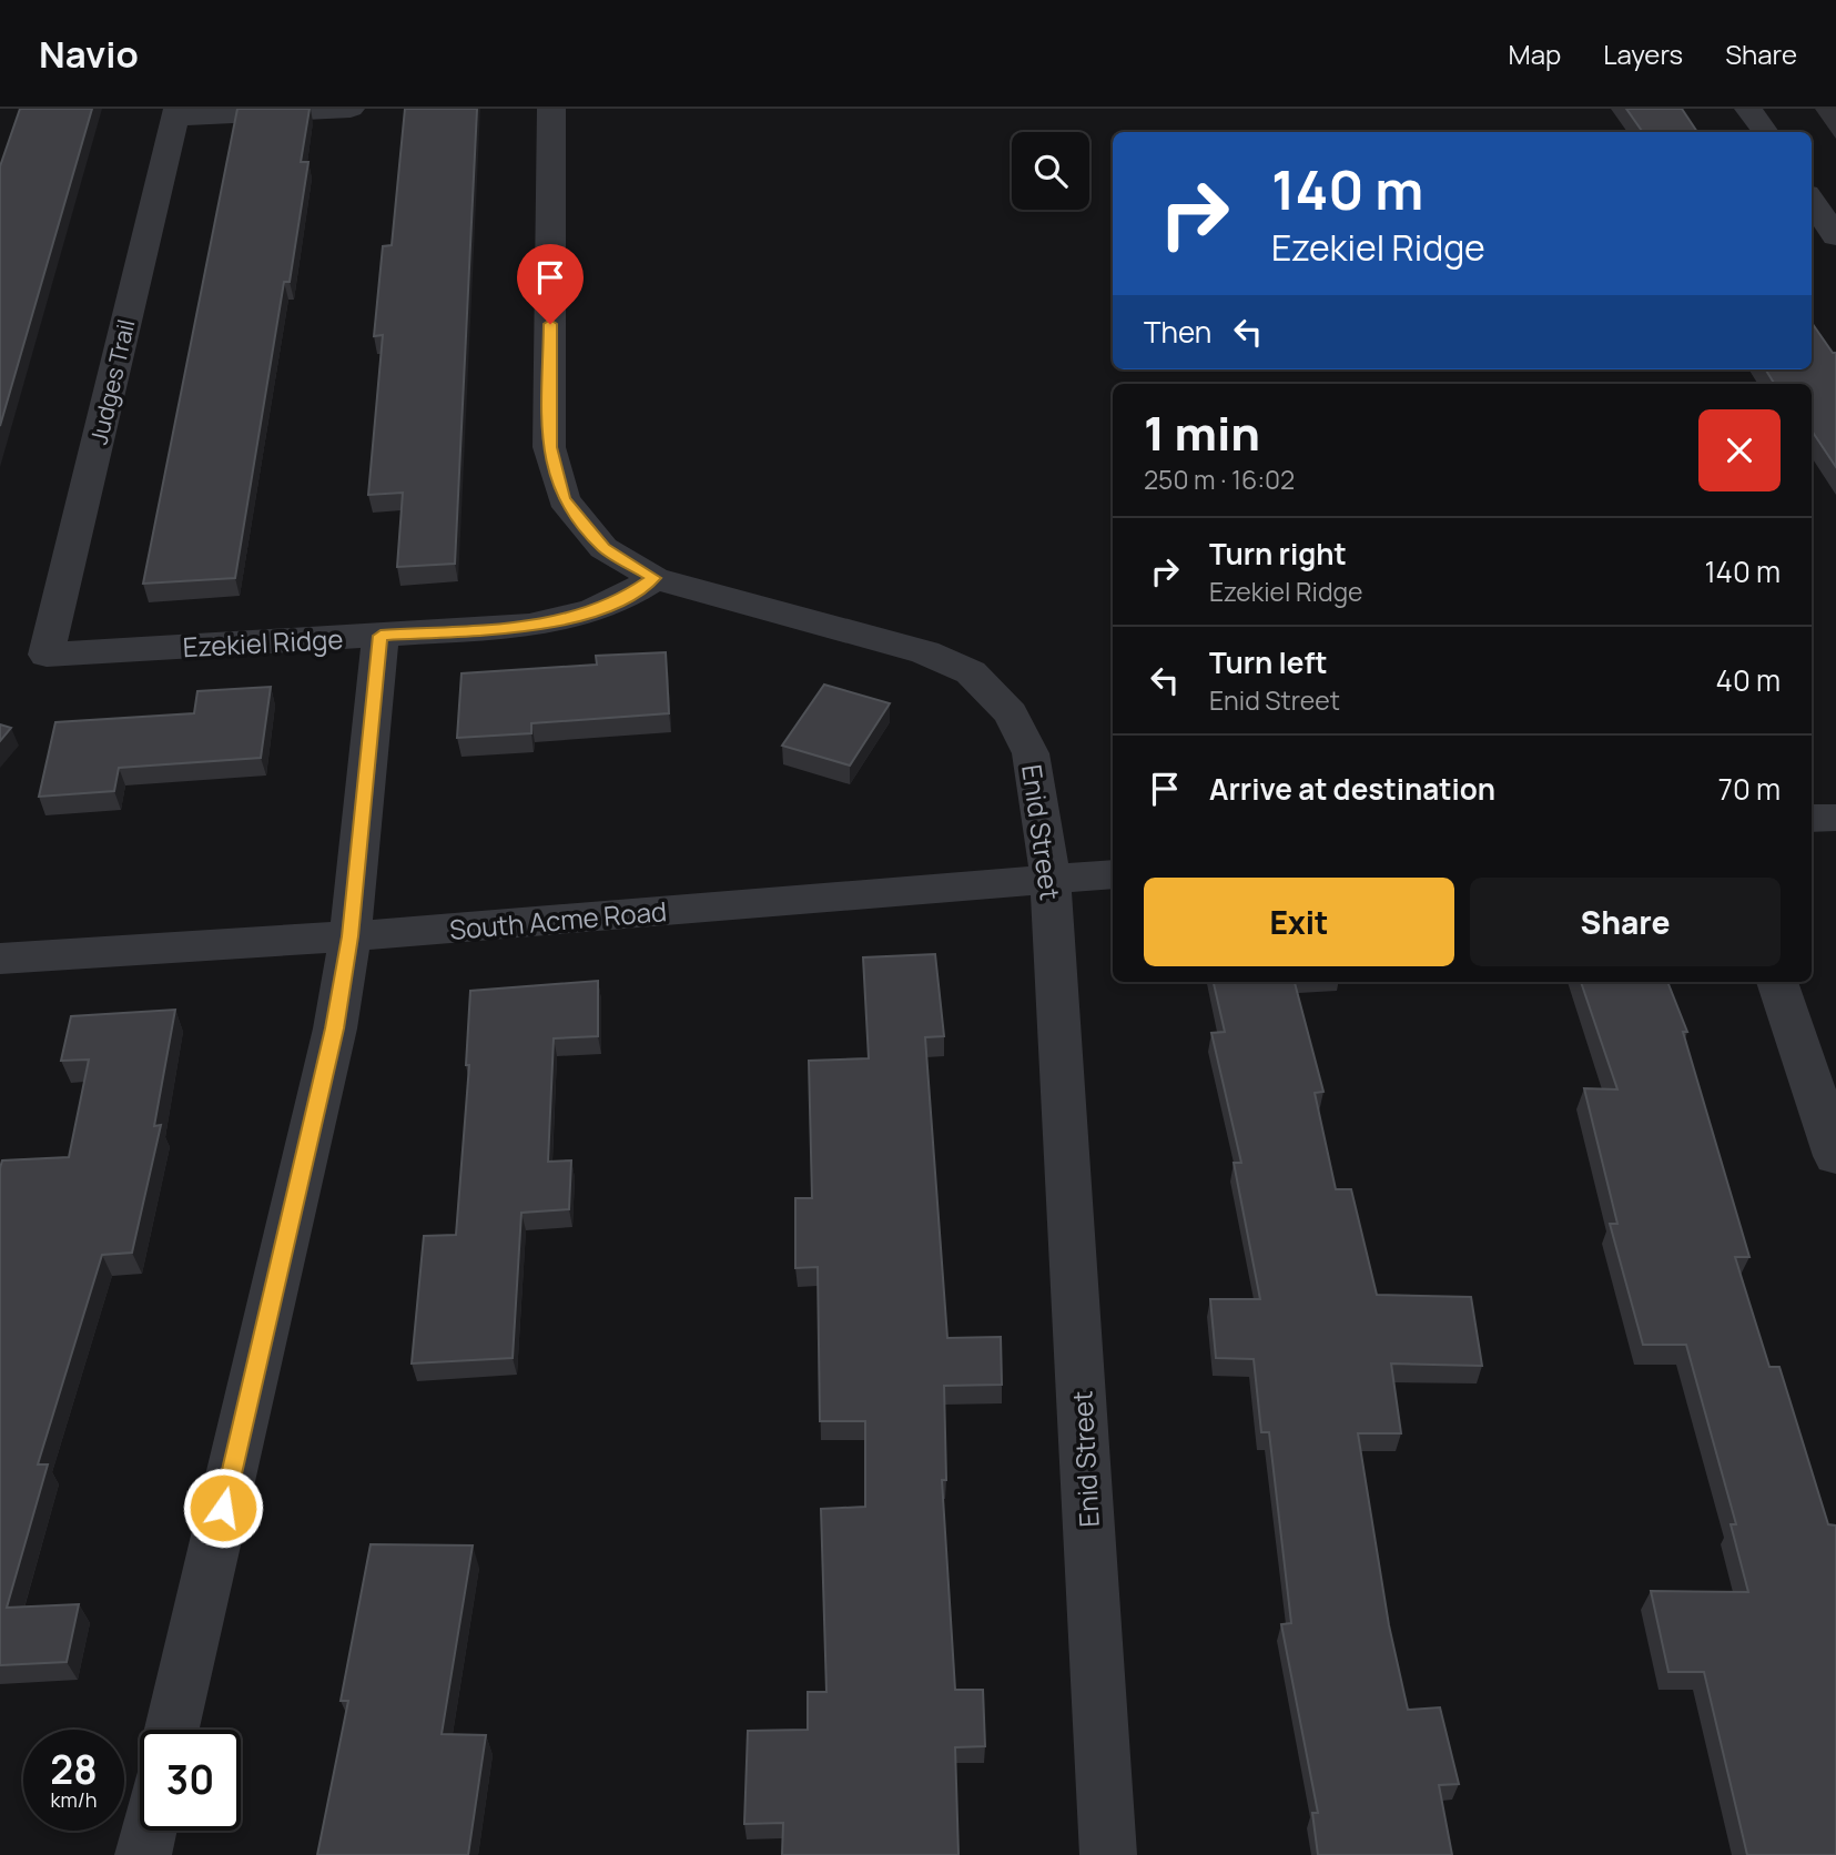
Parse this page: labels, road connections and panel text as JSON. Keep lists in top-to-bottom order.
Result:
{
  "streets": {
    "street": [
      "Judges Trail",
      "Ezekiel Ridge",
      "Enid Street",
      "South Acme Road"
    ]
  },
  "crossings": [
    ["Judges Trail", "Ezekiel Ridge"],
    ["Ezekiel Ridge", "Enid Street"],
    ["Enid Street", "South Acme Road"]
  ],
  "page": {
    "header": "Navio",
    "nav": ["Map", "Layers", "Share"],
    "turn": ["140 m", "Ezekiel Ridge"],
    "then": "Then",
    "heading": ["1 min", "250 m · 16:02"],
    "list": [
      {
        "name": "Turn right",
        "note": "Ezekiel Ridge",
        "value": "140 m"
      },
      {
        "name": "Turn left",
        "note": "Enid Street",
        "value": "40 m"
      },
      {
        "name": "Arrive at destination",
        "value": "70 m"
      }
    ],
    "buttons": ["Exit", "Share"],
    "speed": "28 km/h",
    "limit": "30"
  }
}
